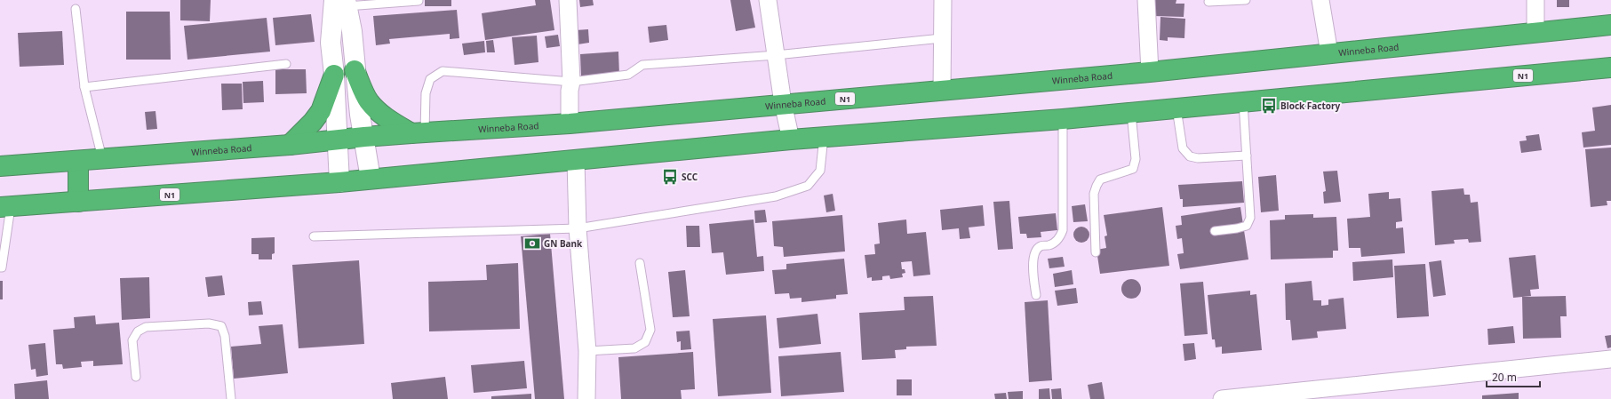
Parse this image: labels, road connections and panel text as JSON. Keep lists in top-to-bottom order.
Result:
{
  "streets": {
    "highway": ["Winneba Road", "N1"]
  },
  "places": {
    "bus stop": ["Block Factory", "SCC"],
    "bank": ["GN Bank"]
  },
  "scale_bar": "20 m"
}
